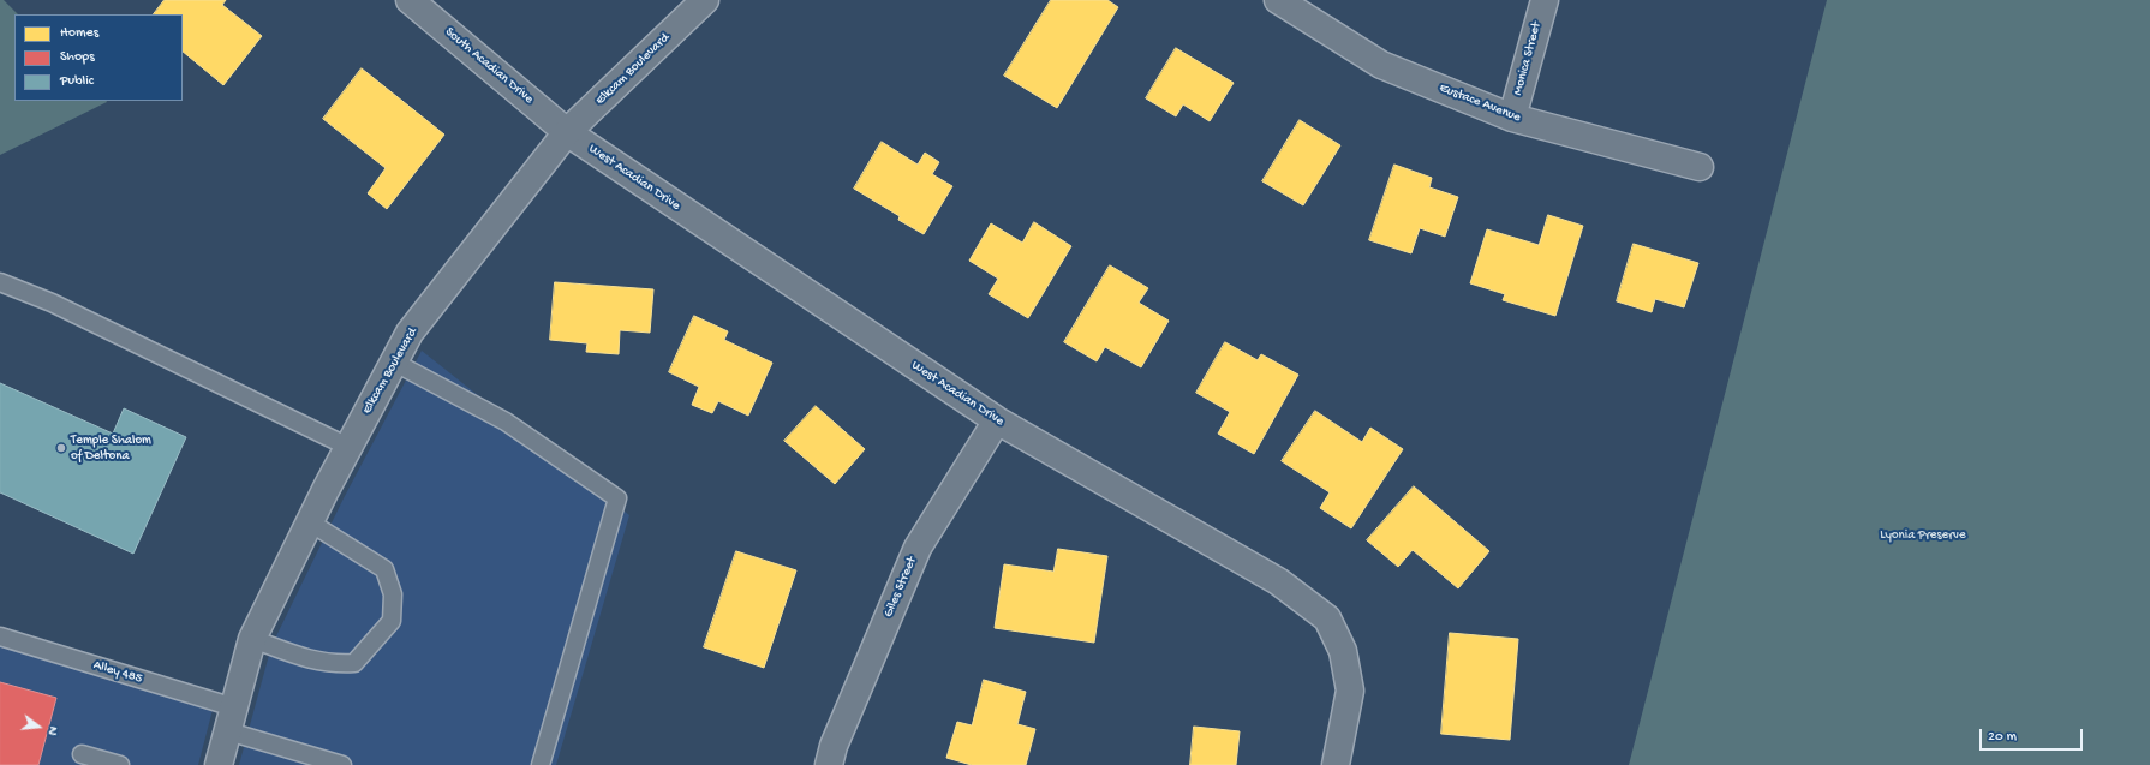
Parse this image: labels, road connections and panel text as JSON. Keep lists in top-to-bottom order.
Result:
{
  "streets": {
    "street": [
      "Monica Street",
      "South Acadian Drive",
      "Elkcam Boulevard",
      "Eustace Avenue",
      "West Acadian Drive",
      "Giles Street"
    ],
    "lane": ["Alley 485"]
  },
  "crossings": [
    ["Monica Street", "Eustace Avenue"],
    ["South Acadian Drive", "Elkcam Boulevard"],
    ["South Acadian Drive", "West Acadian Drive"],
    ["Elkcam Boulevard", "West Acadian Drive"],
    ["Elkcam Boulevard", "Alley 485"],
    ["West Acadian Drive", "Giles Street"]
  ],
  "parks": ["Lyonia Preserve"],
  "places": ["Temple Shalom of Deltona"],
  "legend": ["Homes", "Shops", "Public"],
  "scale_bar": "20 m",
  "north": "right"
}
